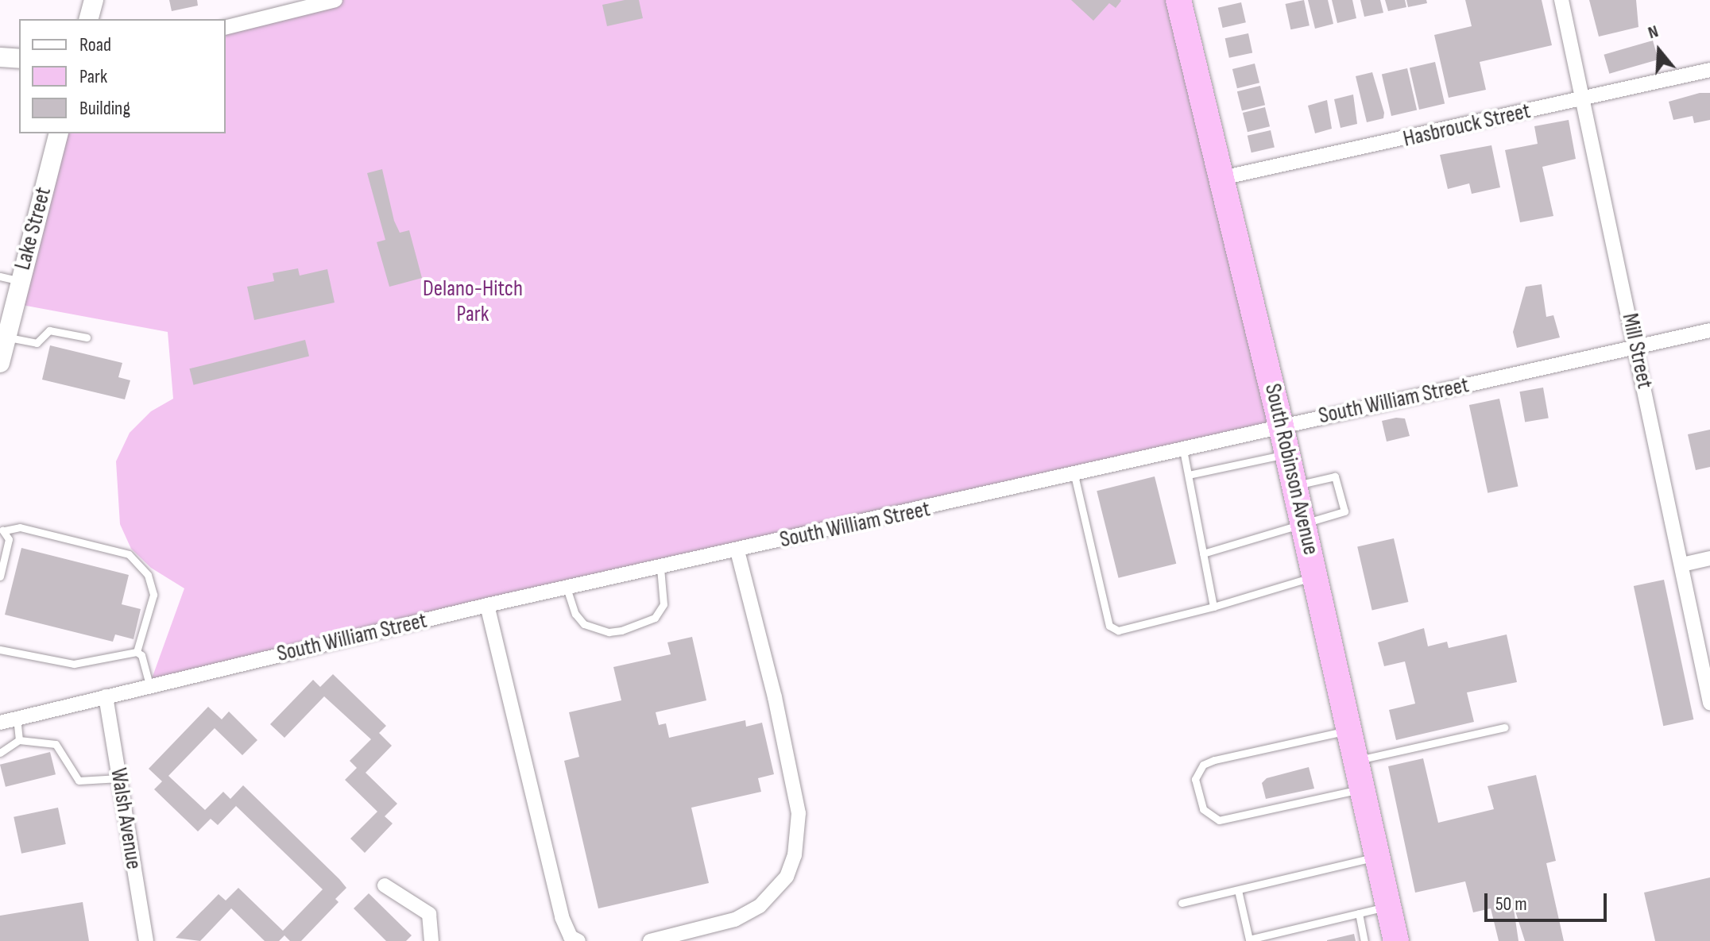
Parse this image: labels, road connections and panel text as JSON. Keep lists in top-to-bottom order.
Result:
{
  "streets": {
    "highway": ["South Robinson Avenue"],
    "main road": ["Lake Street"],
    "street": [
      "Hasbrouck Street",
      "Mill Street",
      "South William Street",
      "Walsh Avenue"
    ]
  },
  "crossings": [
    ["Hasbrouck Street", "Mill Street"],
    ["Hasbrouck Street", "South Robinson Avenue"],
    ["Mill Street", "South William Street"],
    ["South William Street", "South Robinson Avenue"],
    ["South William Street", "Walsh Avenue"]
  ],
  "parks": ["Delano-Hitch Park"],
  "legend": ["Road", "Park", "Building"],
  "scale_bar": "50 m",
  "north": "top"
}
